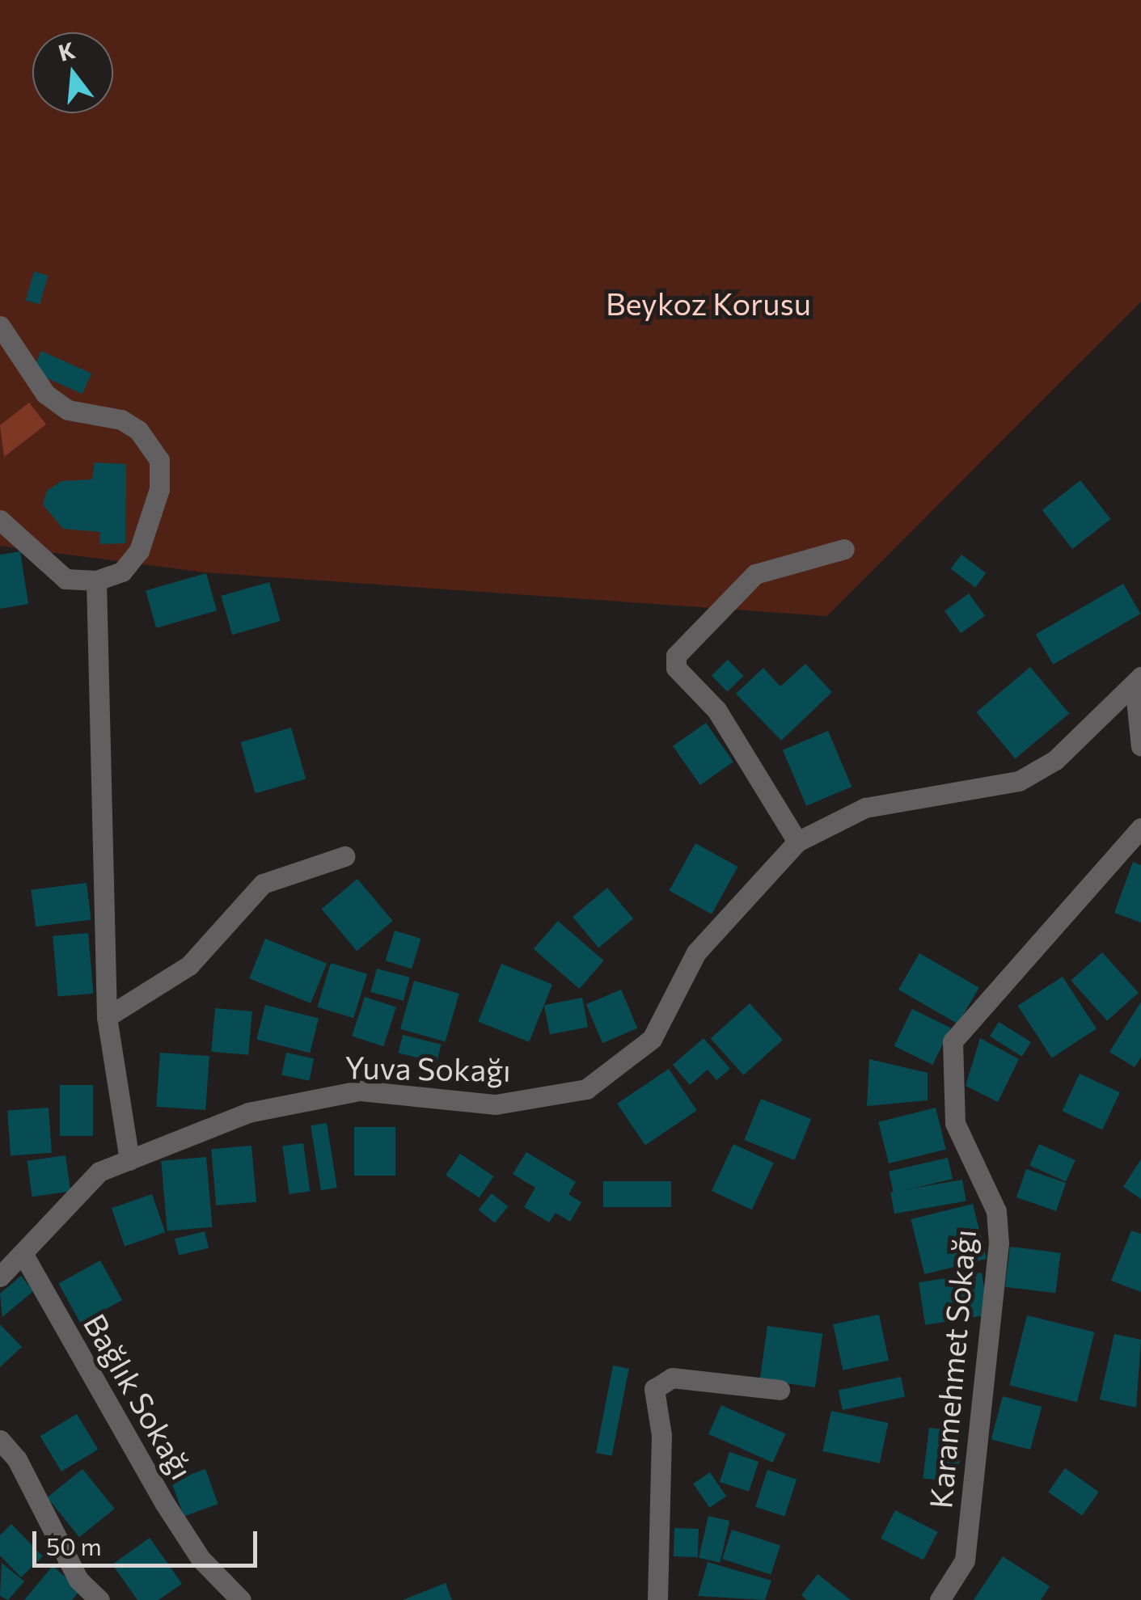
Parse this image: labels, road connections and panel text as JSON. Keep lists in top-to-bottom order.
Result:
{
  "streets": {
    "street": ["Yuva Sokağı", "Karamehmet Sokağı", "Bağlık Sokağı"]
  },
  "crossings": [
    ["Yuva Sokağı", "Bağlık Sokağı"]
  ],
  "parks": ["Beykoz Korusu"],
  "scale_bar": "50 m",
  "north": "top"
}
